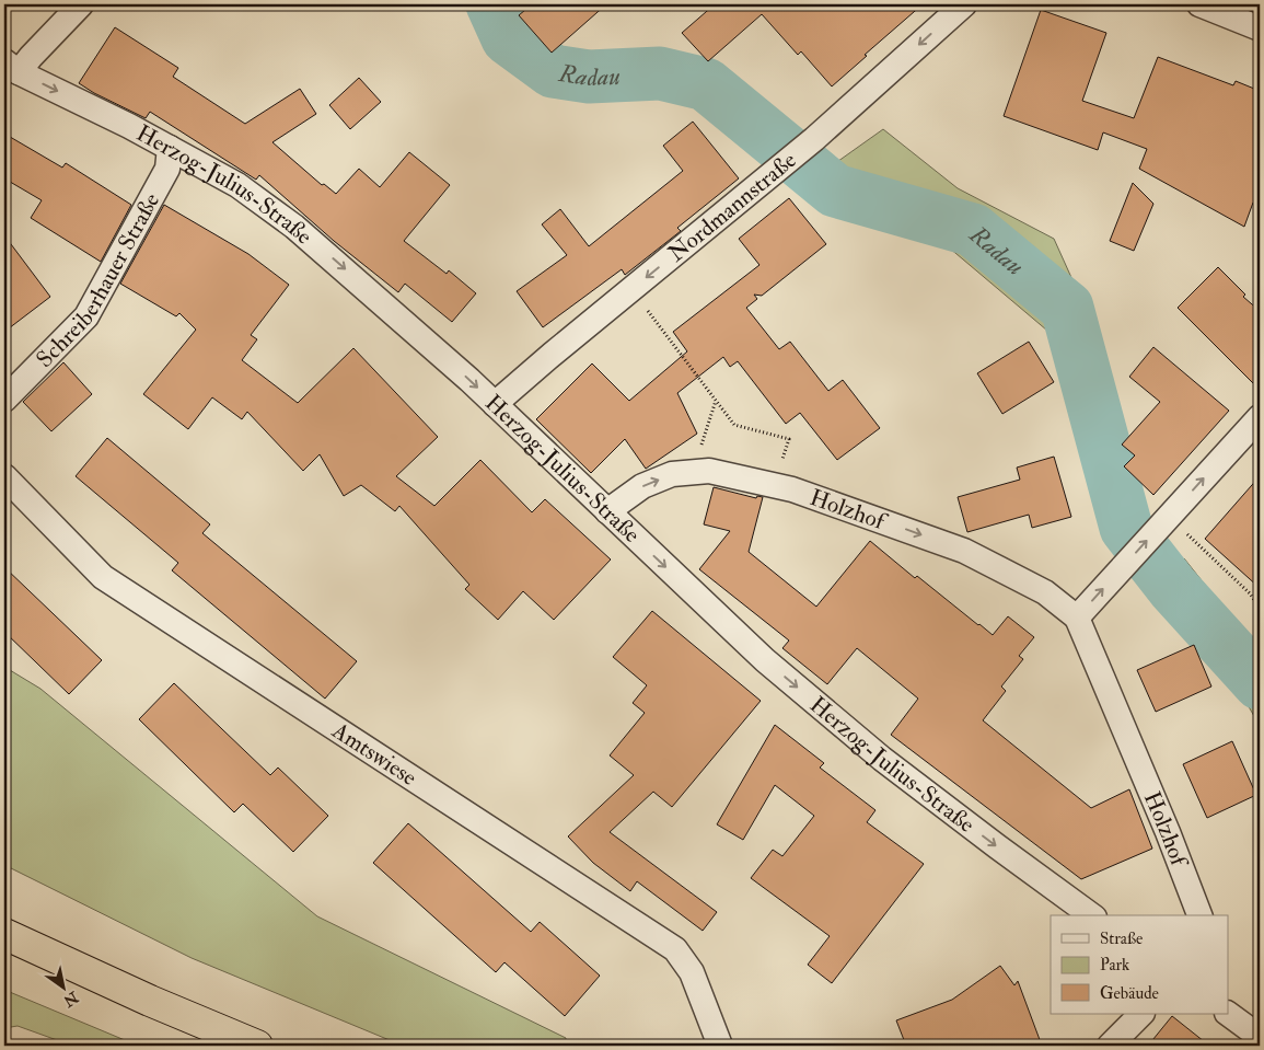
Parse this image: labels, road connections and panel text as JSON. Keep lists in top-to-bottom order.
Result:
{
  "streets": {
    "street": [
      "Herzog-Julius-Straße",
      "Nordmannstraße",
      "Schreiberhauer Straße",
      "Holzhof",
      "Amtswiese"
    ]
  },
  "crossings": [
    ["Herzog-Julius-Straße", "Nordmannstraße"],
    ["Herzog-Julius-Straße", "Schreiberhauer Straße"],
    ["Herzog-Julius-Straße", "Holzhof"]
  ],
  "one_way": ["Herzog-Julius-Straße", "Nordmannstraße", "Holzhof"],
  "water": ["Radau"],
  "legend": ["Straße", "Park", "Gebäude"],
  "north": "bottom right"
}
